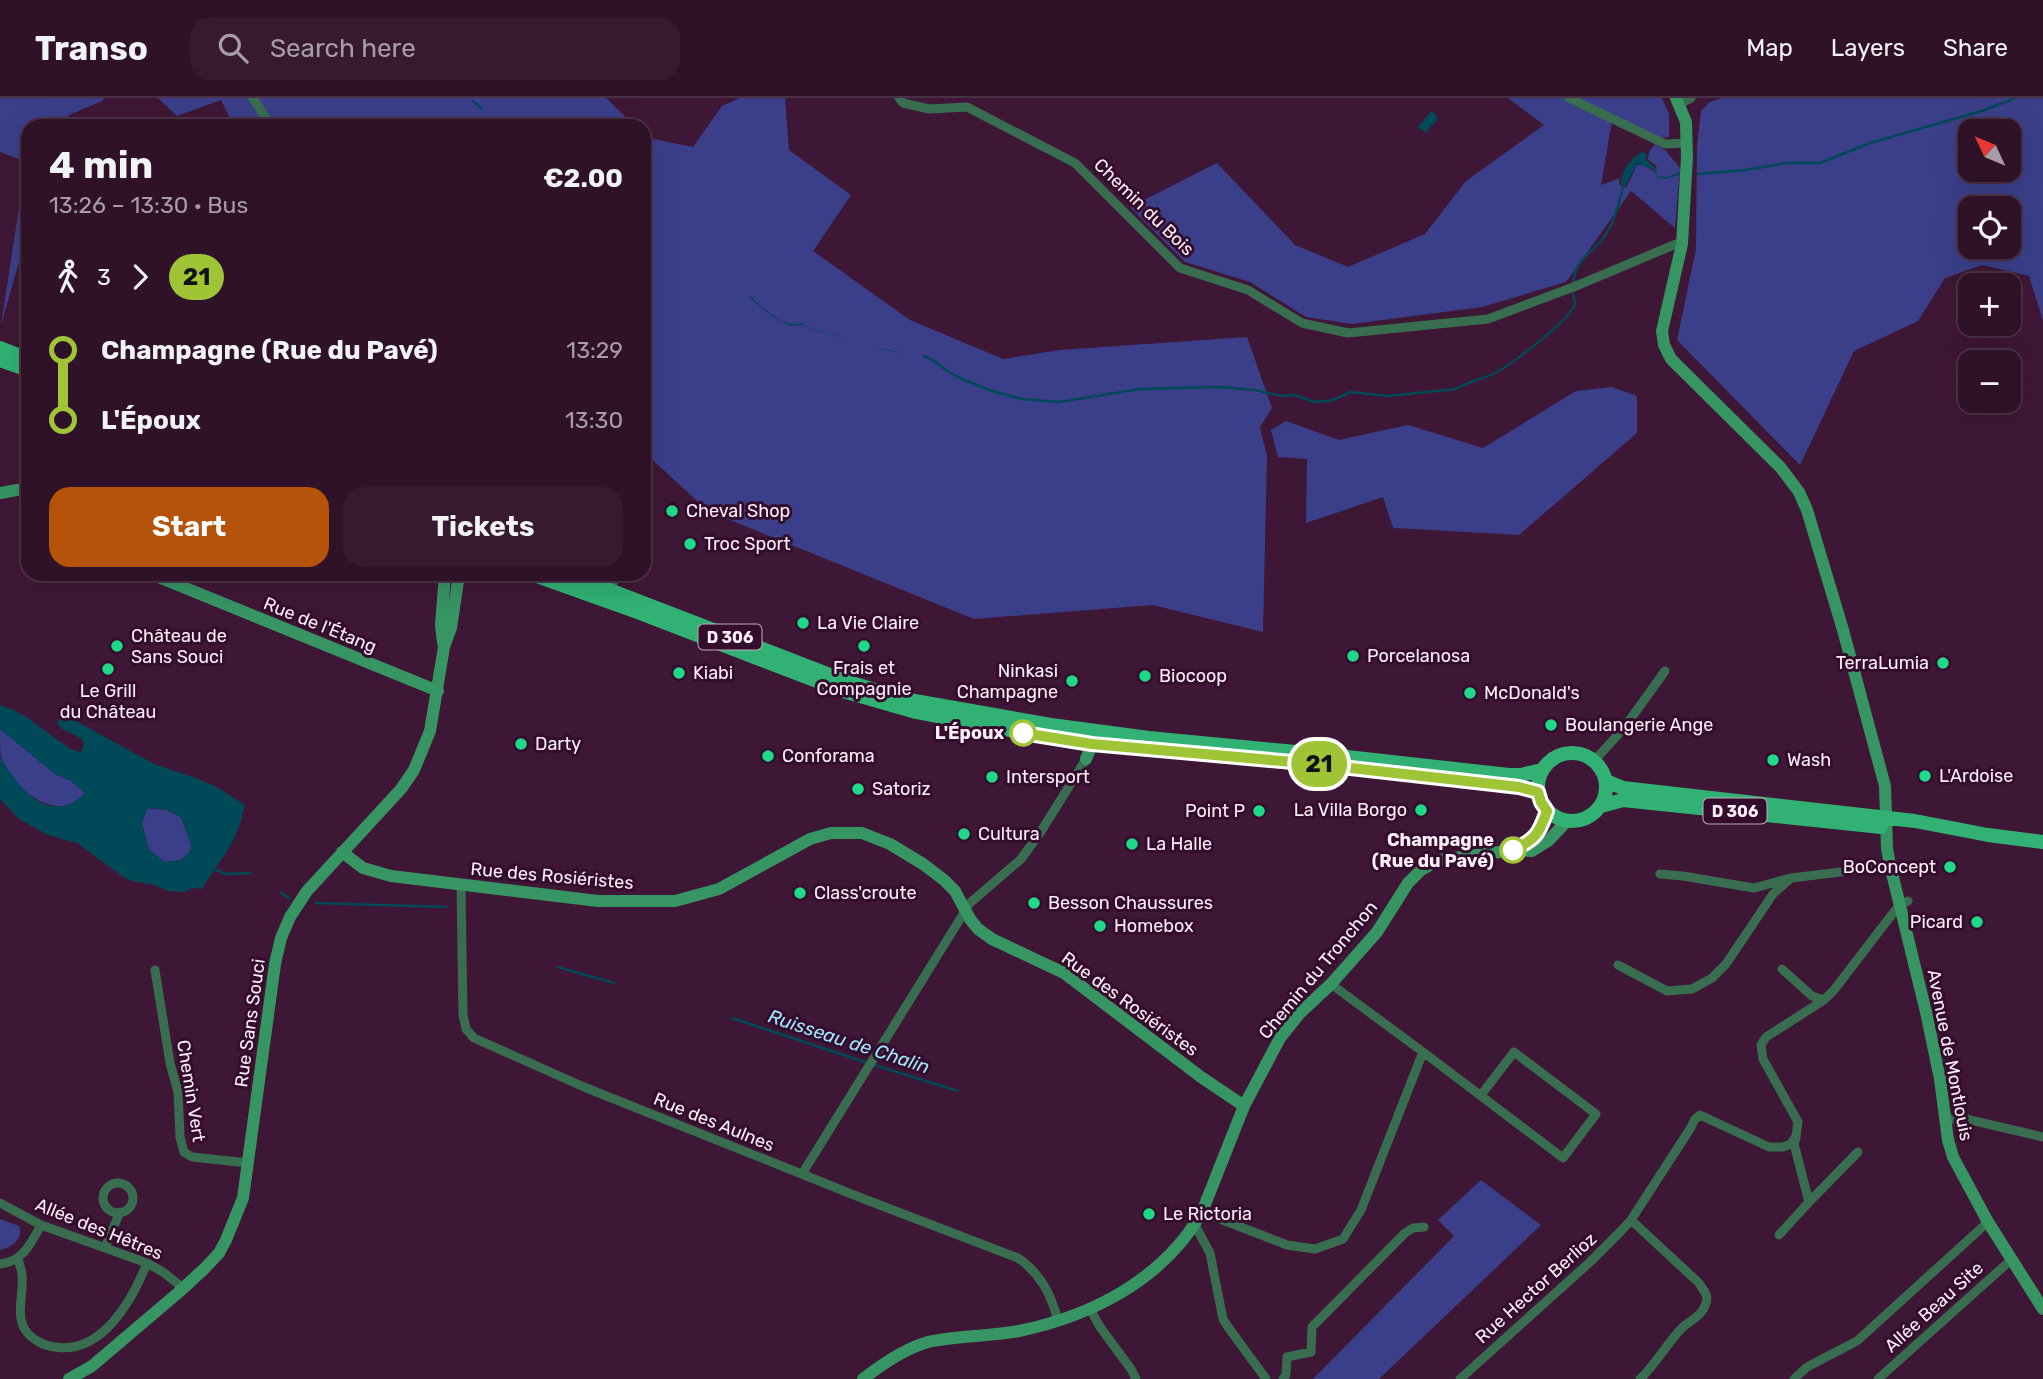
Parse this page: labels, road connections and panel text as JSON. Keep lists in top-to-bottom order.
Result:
{
  "streets": {
    "main road": ["D 306"],
    "street": [
      "Chemin du Bois",
      "Rue de l'Étang",
      "Rue des Rosiéristes",
      "Chemin du Tronchon",
      "Rue Sans Souci",
      "Avenue de Montlouis",
      "Chemin Vert",
      "Rue des Aulnes",
      "Allée des Hêtres",
      "Rue Hector Berlioz",
      "Allée Beau Site"
    ]
  },
  "crossings": [
    ["Chemin du Bois", "Avenue de Montlouis"],
    ["Rue de l'Étang", "Rue Sans Souci"],
    ["D 306", "Chemin du Tronchon"],
    ["Rue des Rosiéristes", "Chemin du Tronchon"],
    ["Rue des Rosiéristes", "Rue Sans Souci"],
    ["Rue des Rosiéristes", "Rue des Aulnes"],
    ["Chemin du Tronchon", "Rue des Aulnes"],
    ["Rue Sans Souci", "Chemin Vert"],
    ["Rue Sans Souci", "Allée des Hêtres"],
    ["Avenue de Montlouis", "Allée Beau Site"]
  ],
  "water": ["Ruisseau de Chalin"],
  "places": [
    "Cheval Shop",
    "Troc Sport",
    "La Vie Claire",
    "Château de Sans Souci",
    "Frais et Compagnie",
    "Porcelanosa",
    "TerraLumia",
    "Le Grill du Château",
    "Kiabi",
    "Biocoop",
    "Ninkasi Champagne",
    "McDonald's",
    "Boulangerie Ange",
    "L'Époux",
    "Darty",
    "Conforama",
    "Wash",
    "L'Ardoise",
    "Intersport",
    "Satoriz",
    "La Villa Borgo",
    "Point P",
    "Cultura",
    "La Halle",
    "Champagne (Rue du Pavé)",
    "BoConcept",
    "Class'croute",
    "Besson Chaussures",
    "Picard",
    "Homebox",
    "Le Rictoria"
  ],
  "lines": ["bus line 21"],
  "north": "top left",
  "page": {
    "header": "Transo",
    "search": "Search here",
    "nav": ["Map", "Layers", "Share"],
    "on_map": "21",
    "map_buttons": ["+", "−"],
    "heading": ["4 min", "13:26 – 13:30 · Bus", "€2.00"],
    "legs": ["3", "21"],
    "list": [
      {
        "name": "Champagne (Rue du Pavé)",
        "value": "13:29"
      },
      {
        "name": "L'Époux",
        "value": "13:30"
      }
    ],
    "buttons": ["Start", "Tickets"]
  }
}
